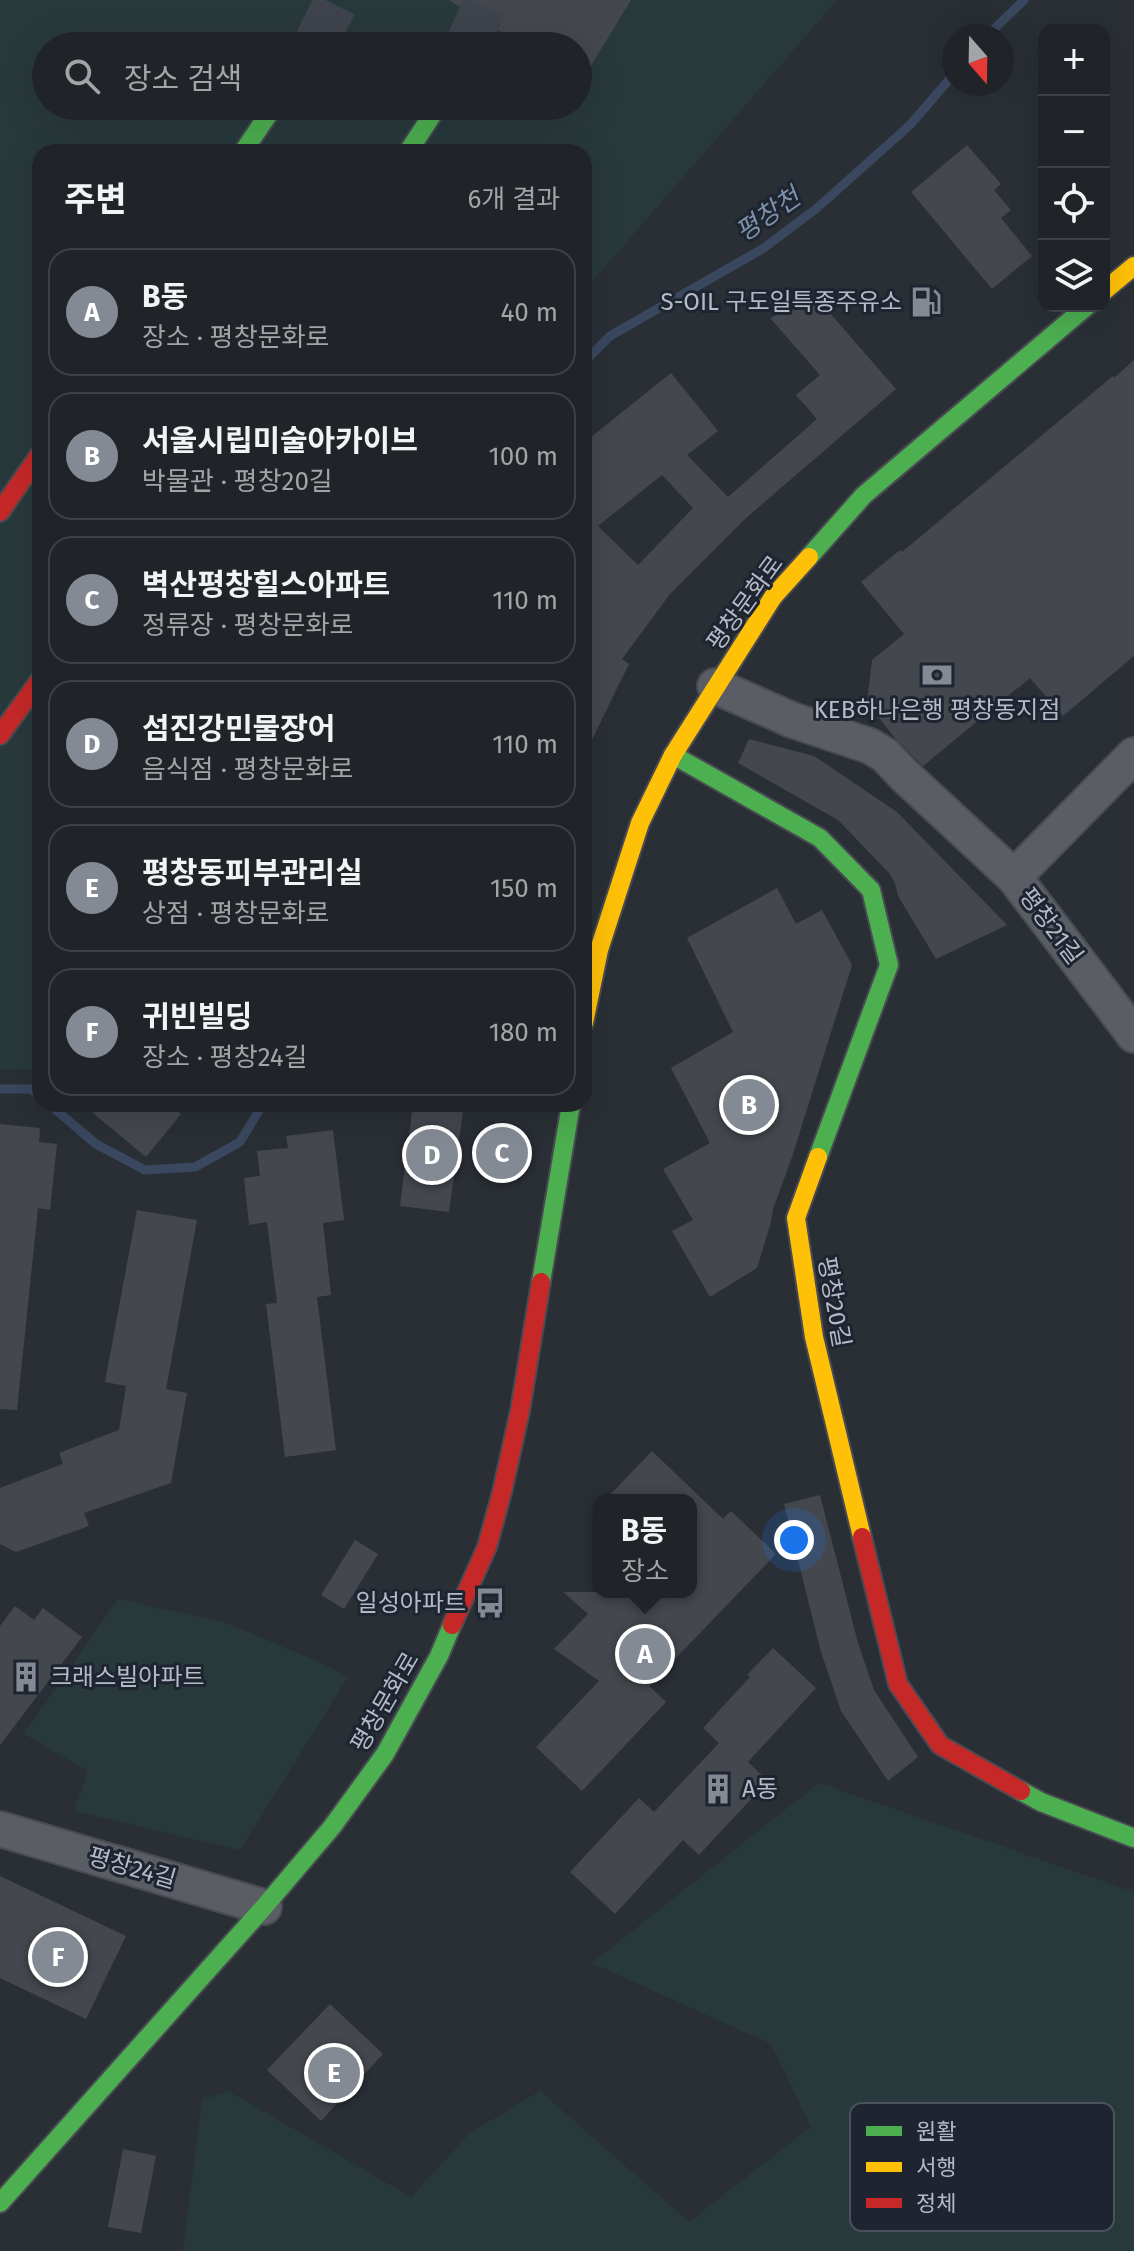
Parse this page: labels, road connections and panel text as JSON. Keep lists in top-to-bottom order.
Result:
{
  "streets": {
    "main road": ["평창문화로", "평창20길"],
    "street": ["평창21길", "평창24길"]
  },
  "crossings": [
    ["평창문화로", "평창20길"],
    ["평창문화로", "평창24길"]
  ],
  "water": ["평창천"],
  "places": {
    "fuel station": ["S-OIL 구도일특종주유소"],
    "bank": ["KEB하나은행 평창동지점"],
    "bus stop": ["일성아파트"],
    "building": ["크래스빌아파트", "A동"]
  },
  "legend": ["원활", "서행", "정체"],
  "north": "bottom",
  "page": {
    "map_buttons": ["+", "−"],
    "search": "장소 검색",
    "heading": ["주변", "6개 결과"],
    "list": [
      {
        "mark": "A",
        "name": "B동",
        "note": "장소 · 평창문화로",
        "value": "40 m"
      },
      {
        "mark": "B",
        "name": "서울시립미술아카이브",
        "note": "박물관 · 평창20길",
        "value": "100 m"
      },
      {
        "mark": "C",
        "name": "벽산평창힐스아파트",
        "note": "정류장 · 평창문화로",
        "value": "110 m"
      },
      {
        "mark": "D",
        "name": "섬진강민물장어",
        "note": "음식점 · 평창문화로",
        "value": "110 m"
      },
      {
        "mark": "E",
        "name": "평창동피부관리실",
        "note": "상점 · 평창문화로",
        "value": "150 m"
      },
      {
        "mark": "F",
        "name": "귀빈빌딩",
        "note": "장소 · 평창24길",
        "value": "180 m"
      }
    ],
    "pins": [
      "B",
      "C",
      "D",
      "A",
      "F",
      "E"
    ],
    "popup": ["B동", "장소"]
  }
}
